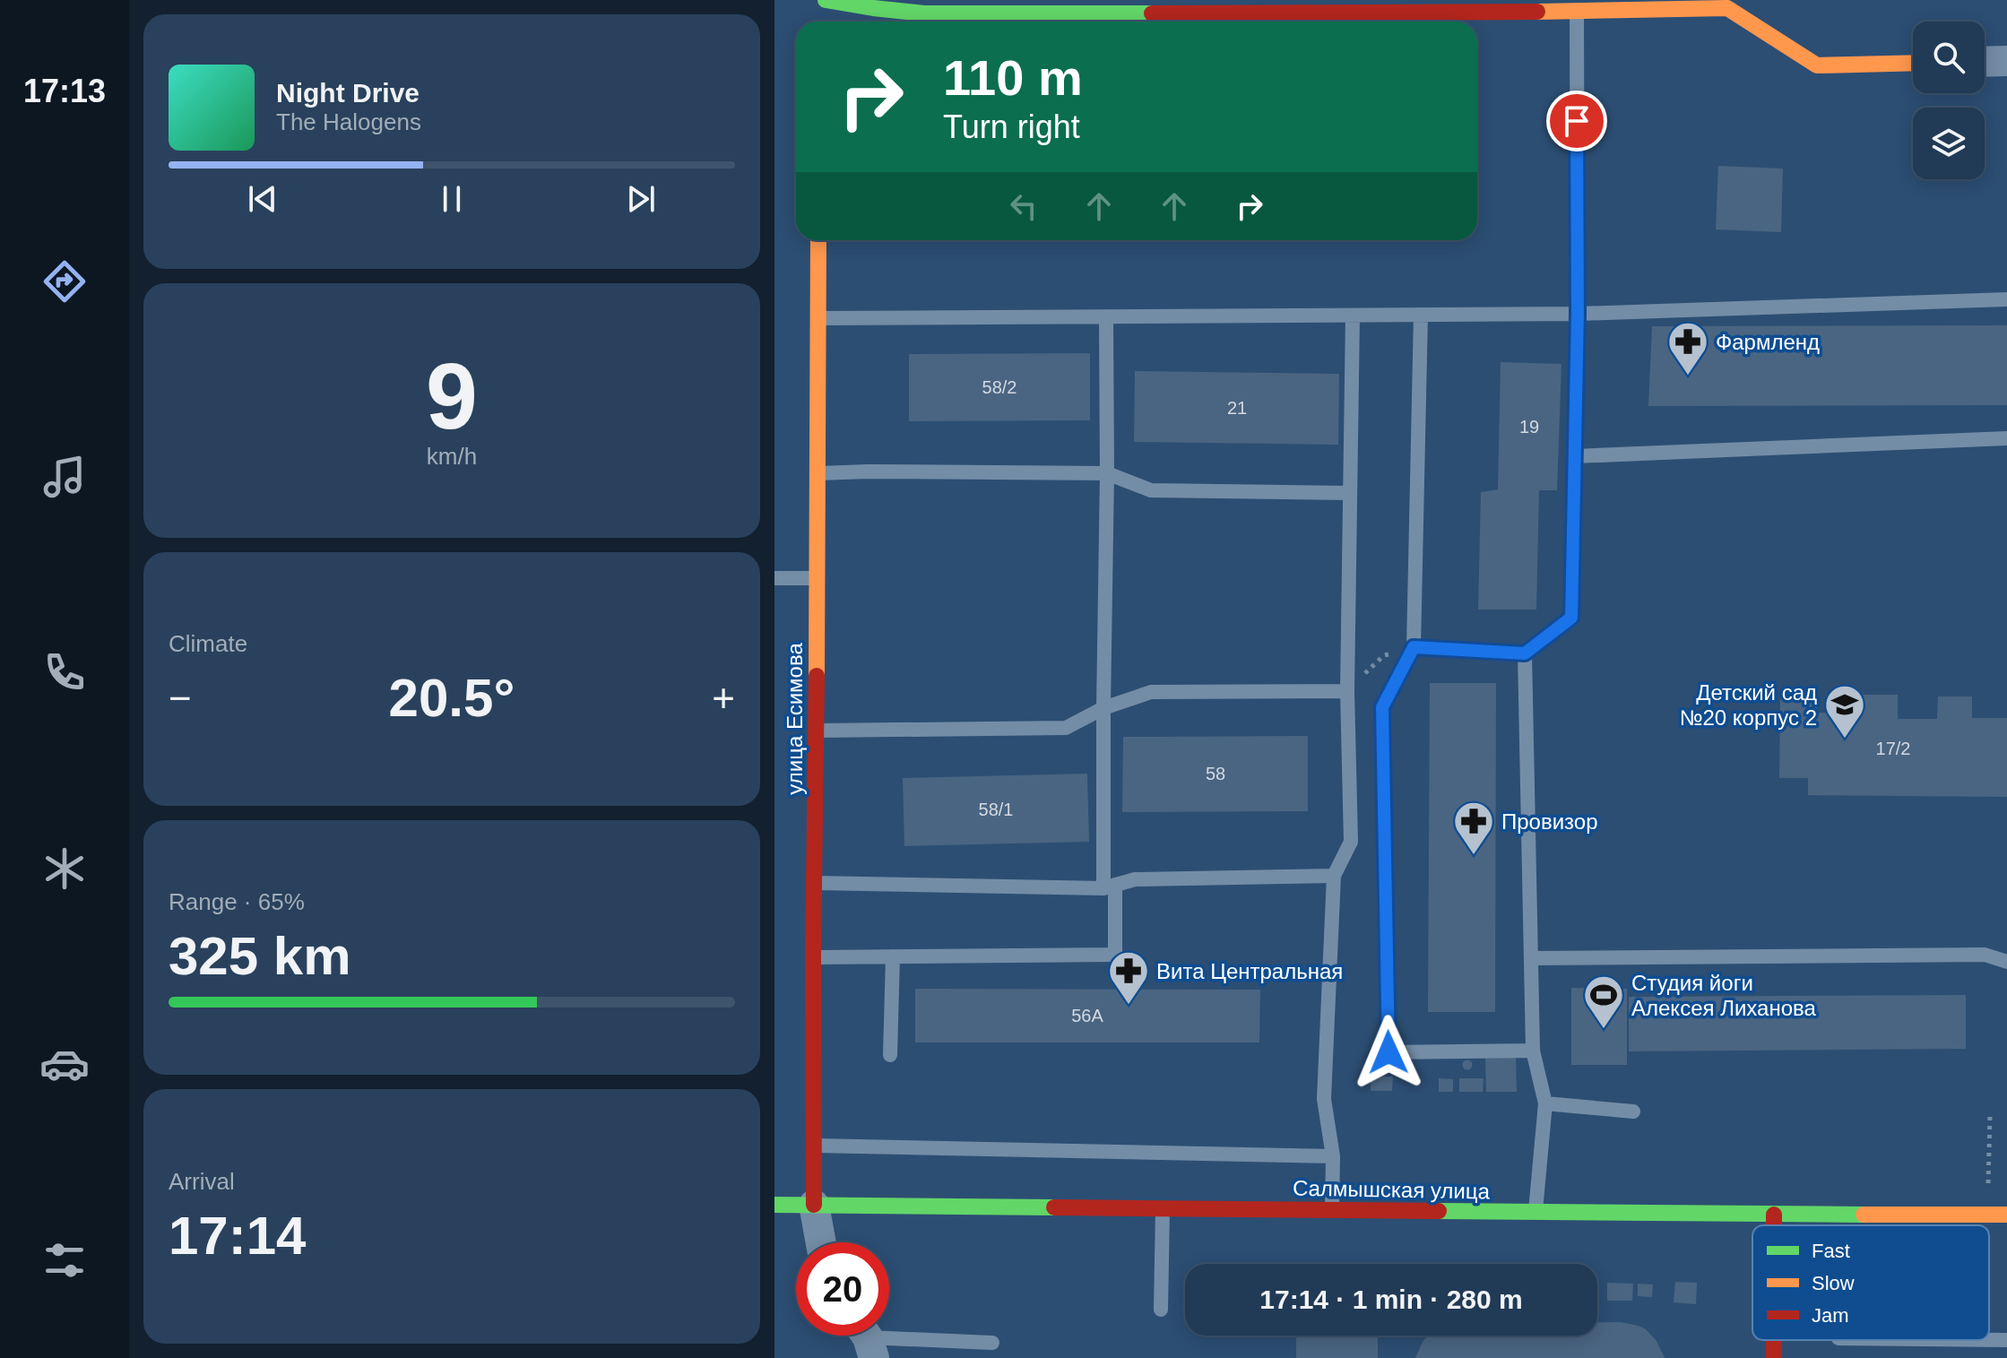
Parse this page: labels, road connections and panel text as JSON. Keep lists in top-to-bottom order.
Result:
{
  "streets": {
    "street": ["улица Есимова", "Салмышская улица"]
  },
  "crossings": [
    ["улица Есимова", "Салмышская улица"]
  ],
  "places": {
    "pharmacy": ["Фармленд", "Провизор", "Вита Центральная"],
    "school or university": ["Детский сад №20 корпус 2"],
    "sports": ["Студия йоги Алексея Лиханова"]
  },
  "house_numbers": [
    "58/2",
    "21",
    "19",
    "17/2",
    "58",
    "58/1",
    "56А"
  ],
  "legend": ["Fast", "Slow", "Jam"],
  "page": {
    "tabs": "17:13",
    "turn": ["110 m", "Turn right"],
    "song": ["Night Drive", "The Halogens"],
    "tile": [
      ["9", "km/h"],
      "Climate",
      ["Range · 65%", "325 km"],
      ["Arrival", "17:14"]
    ],
    "heat": ["−", "20.5°", "+"],
    "limit": "20",
    "trip": "17:14 · 1 min · 280 m"
  }
}
